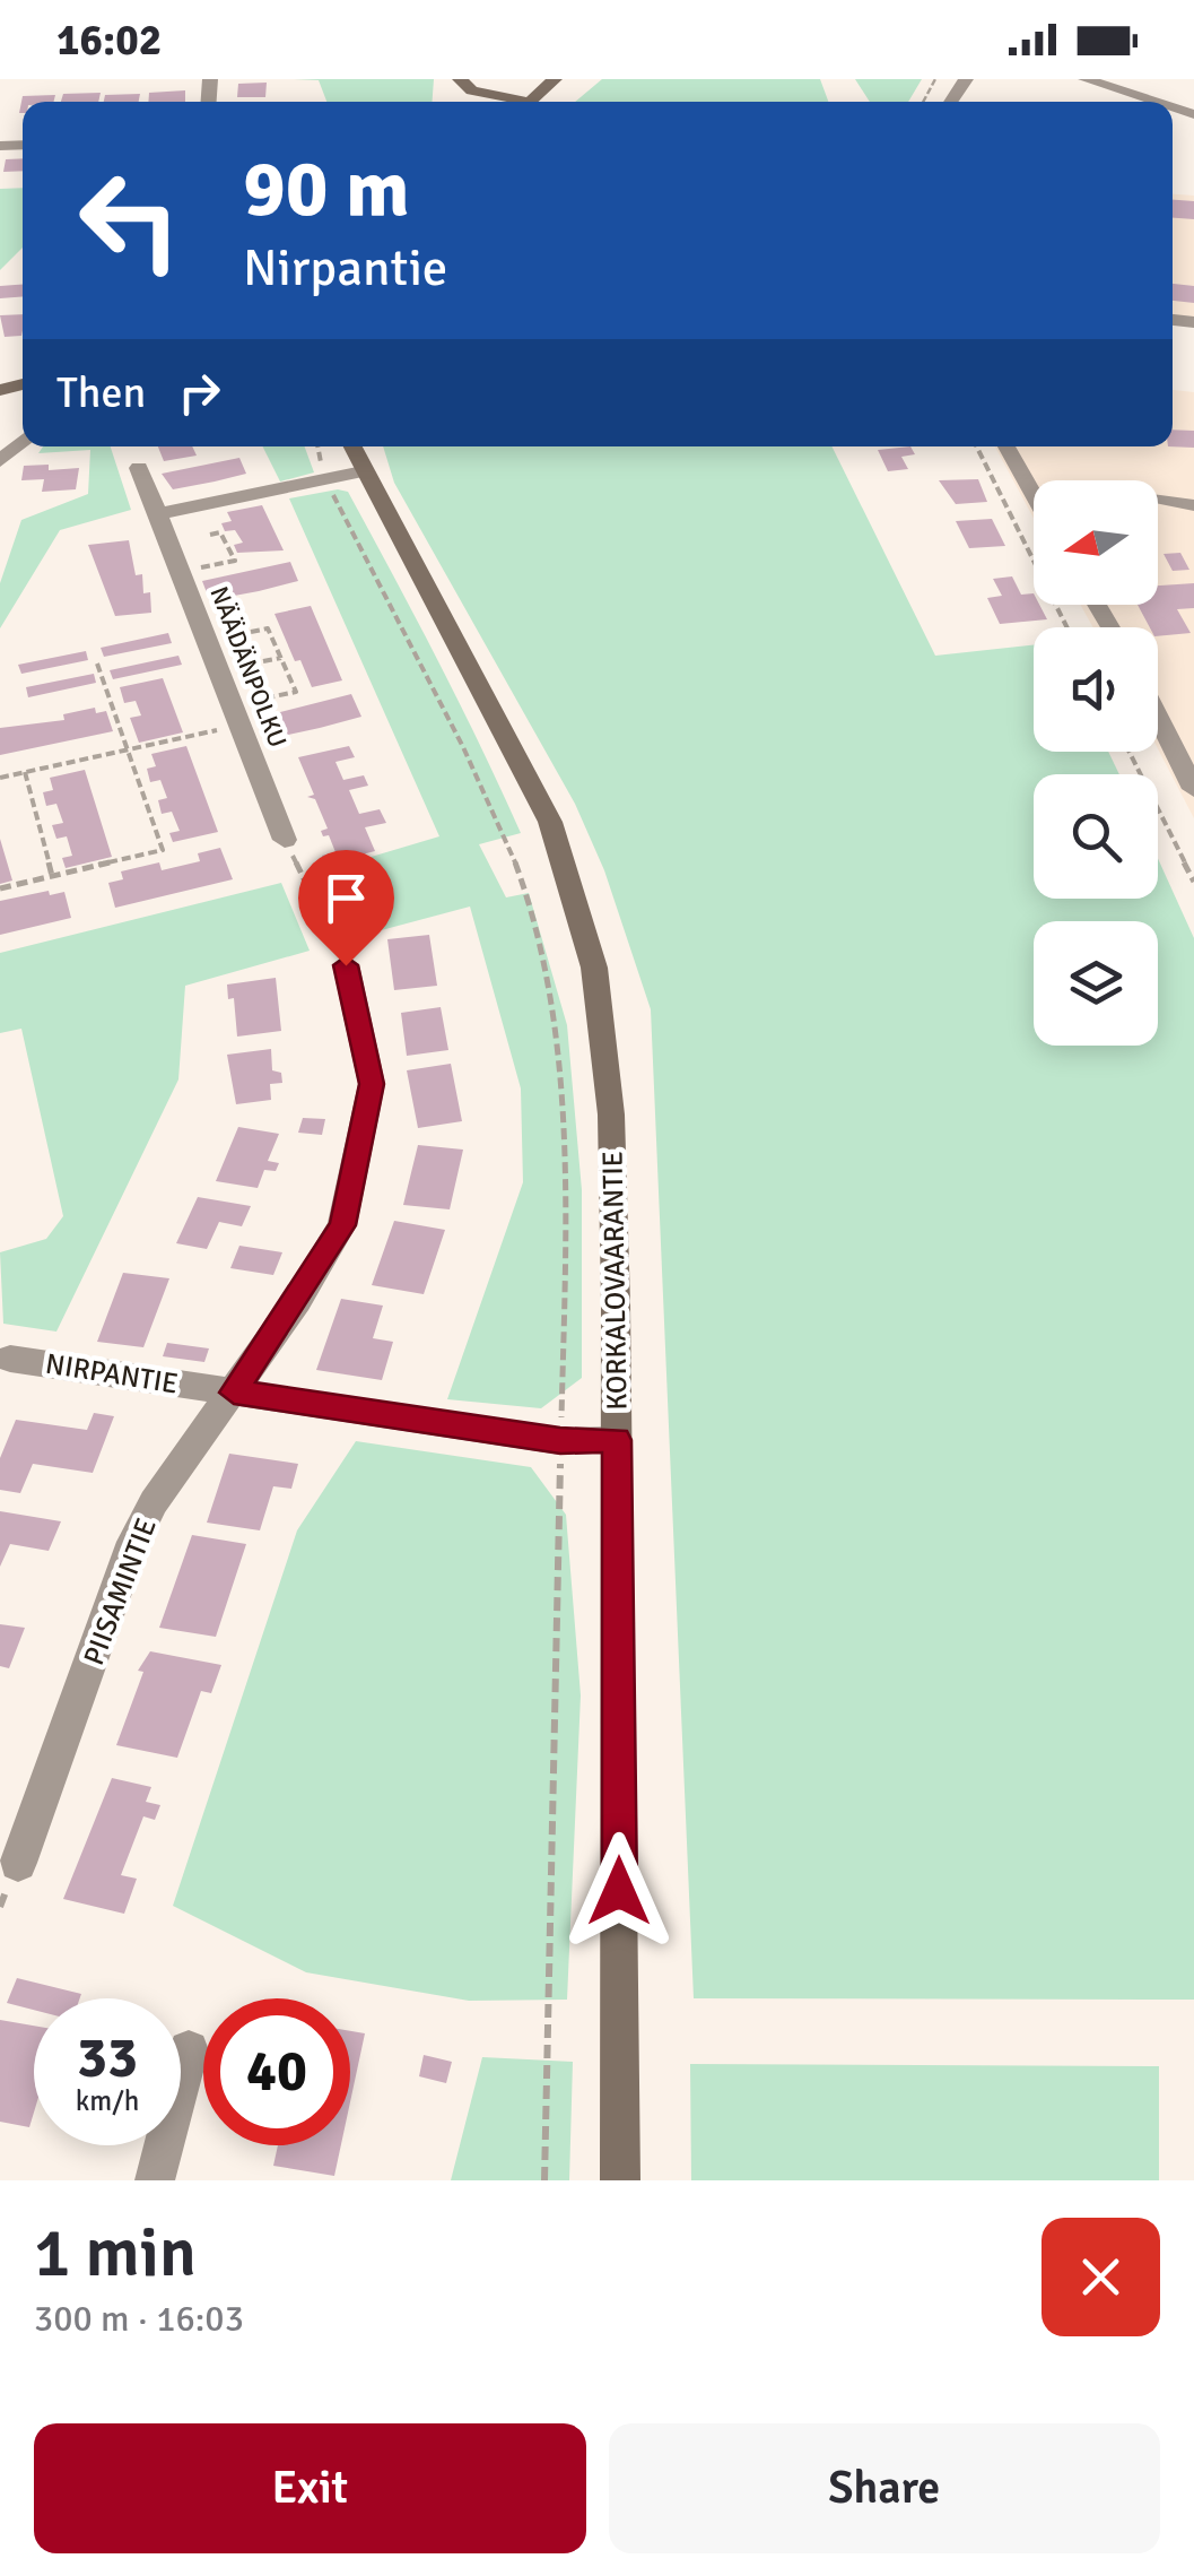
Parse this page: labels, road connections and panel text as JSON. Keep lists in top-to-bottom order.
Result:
{
  "streets": {
    "street": [
      "NÄÄDÄNPOLKU",
      "KORKALOVAARANTIE",
      "NIRPANTIE",
      "PIISAMINTIE"
    ]
  },
  "crossings": [
    ["KORKALOVAARANTIE", "NIRPANTIE"],
    ["NIRPANTIE", "PIISAMINTIE"]
  ],
  "north": "left",
  "page": {
    "status": "16:02",
    "turn": ["90 m", "Nirpantie"],
    "then": "Then",
    "speed": "33 km/h",
    "limit": "40",
    "heading": ["1 min", "300 m · 16:03"],
    "buttons": ["Exit", "Share"]
  }
}
